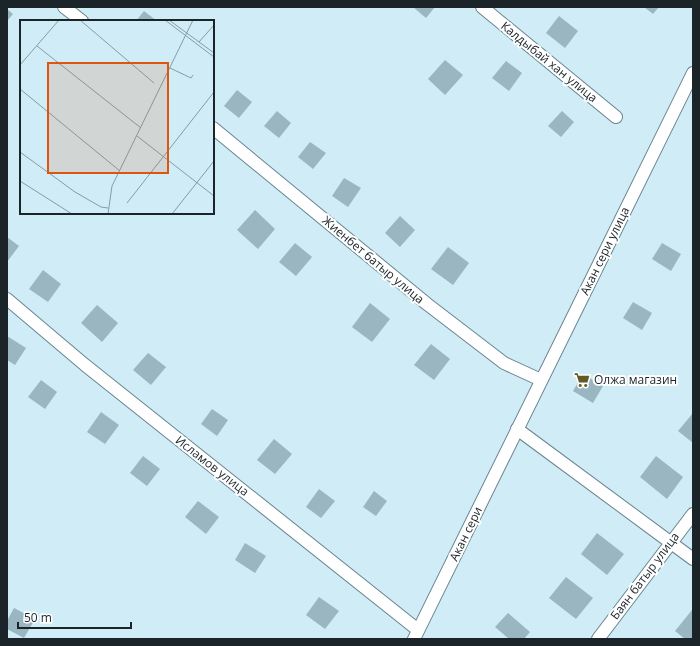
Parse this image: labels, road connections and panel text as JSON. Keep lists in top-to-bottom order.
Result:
{
  "streets": {
    "street": [
      "Калдыбай хан улица",
      "Акан сери улица",
      "Жиенбет батыр улица",
      "Исламов улица",
      "Акан сери",
      "Баян батыр улица"
    ]
  },
  "crossings": [
    ["Акан сери улица", "Жиенбет батыр улица"],
    ["Акан сери улица", "Акан сери"],
    ["Исламов улица", "Акан сери"]
  ],
  "places": {
    "supermarket": ["Олжа магазин"]
  },
  "scale_bar": "50 m"
}
